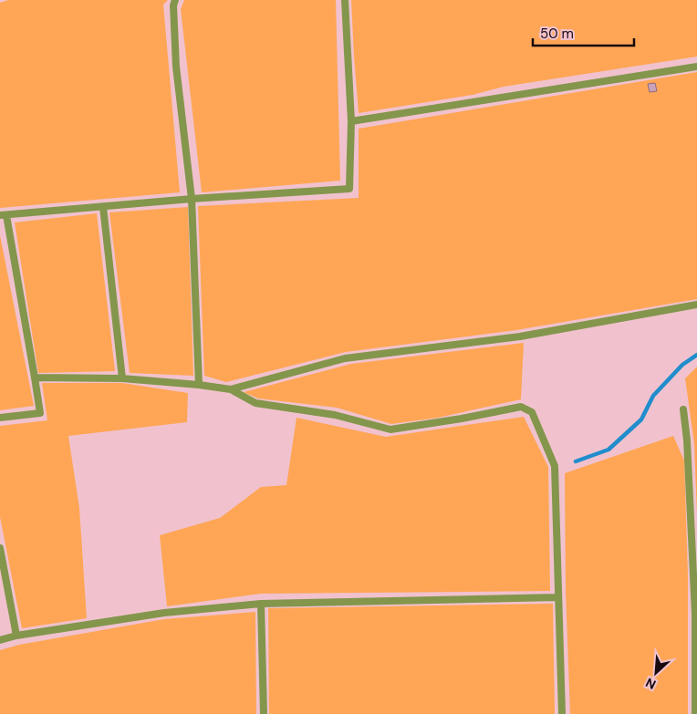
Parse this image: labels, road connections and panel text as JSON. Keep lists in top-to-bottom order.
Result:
{
  "scale_bar": "50 m",
  "north": "bottom left"
}
